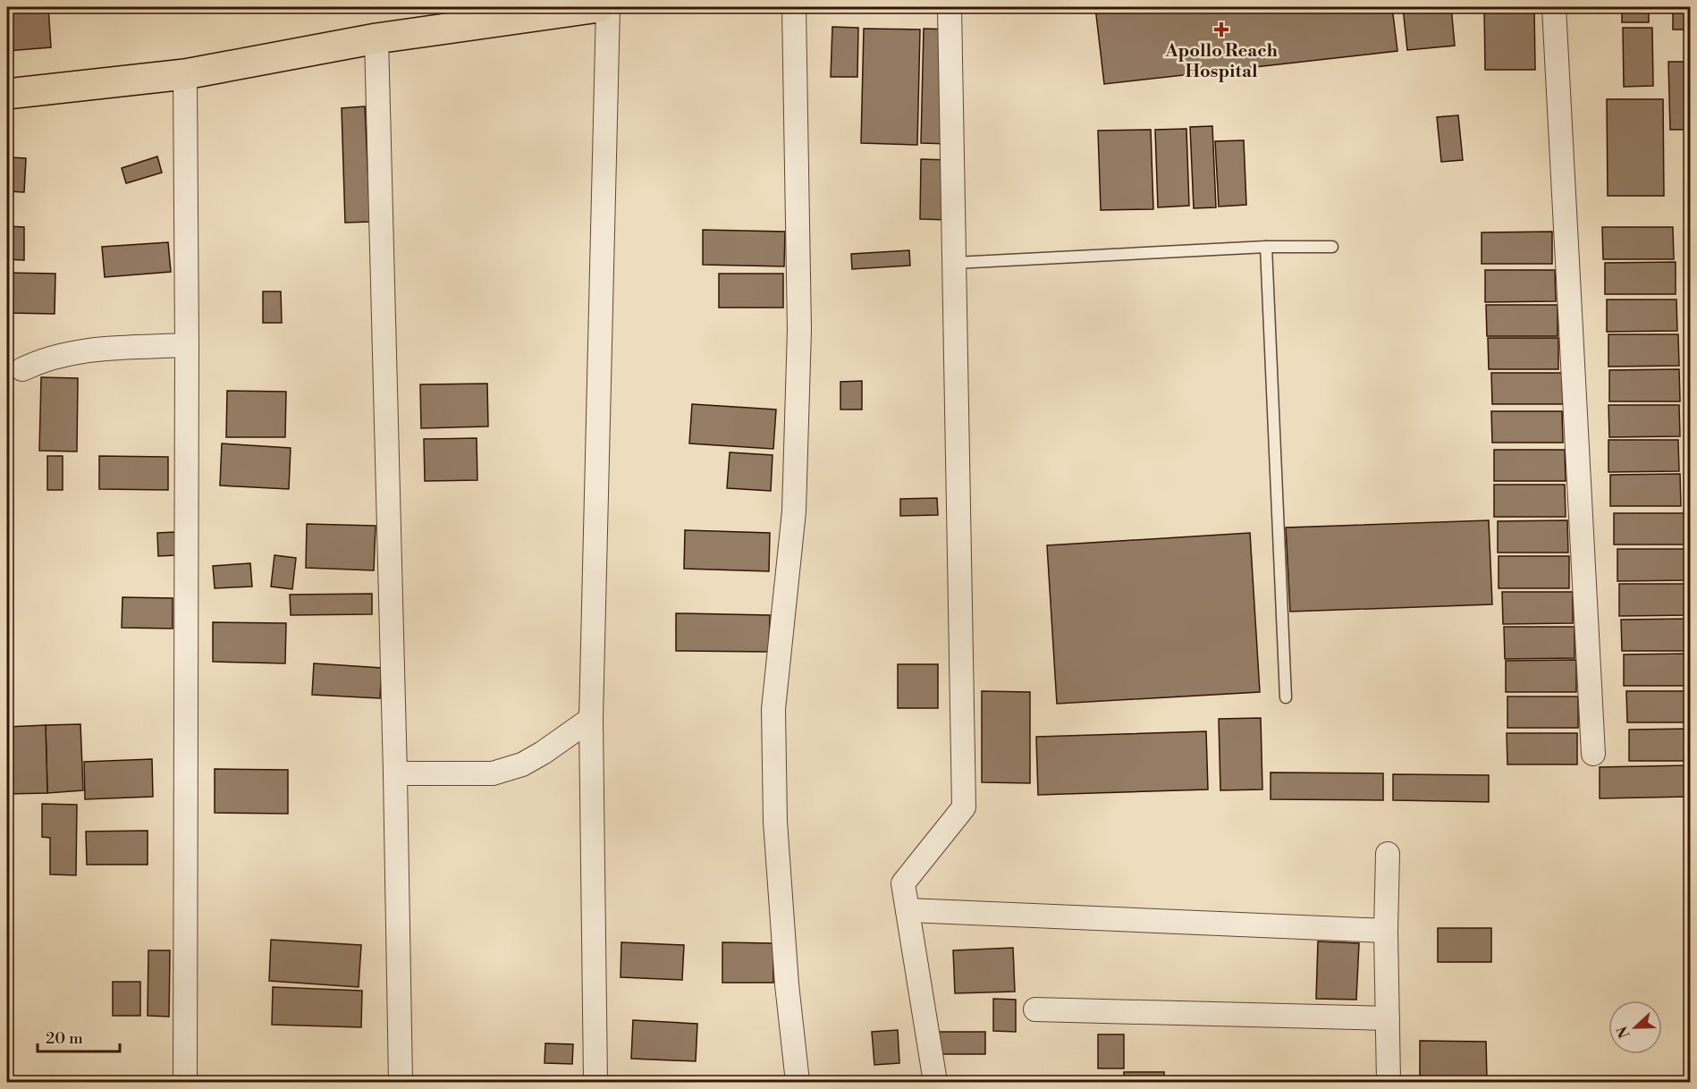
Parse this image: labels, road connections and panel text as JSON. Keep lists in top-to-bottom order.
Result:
{
  "places": {
    "health": ["Apollo Reach Hospital"]
  },
  "scale_bar": "20 m",
  "north": "left"
}
